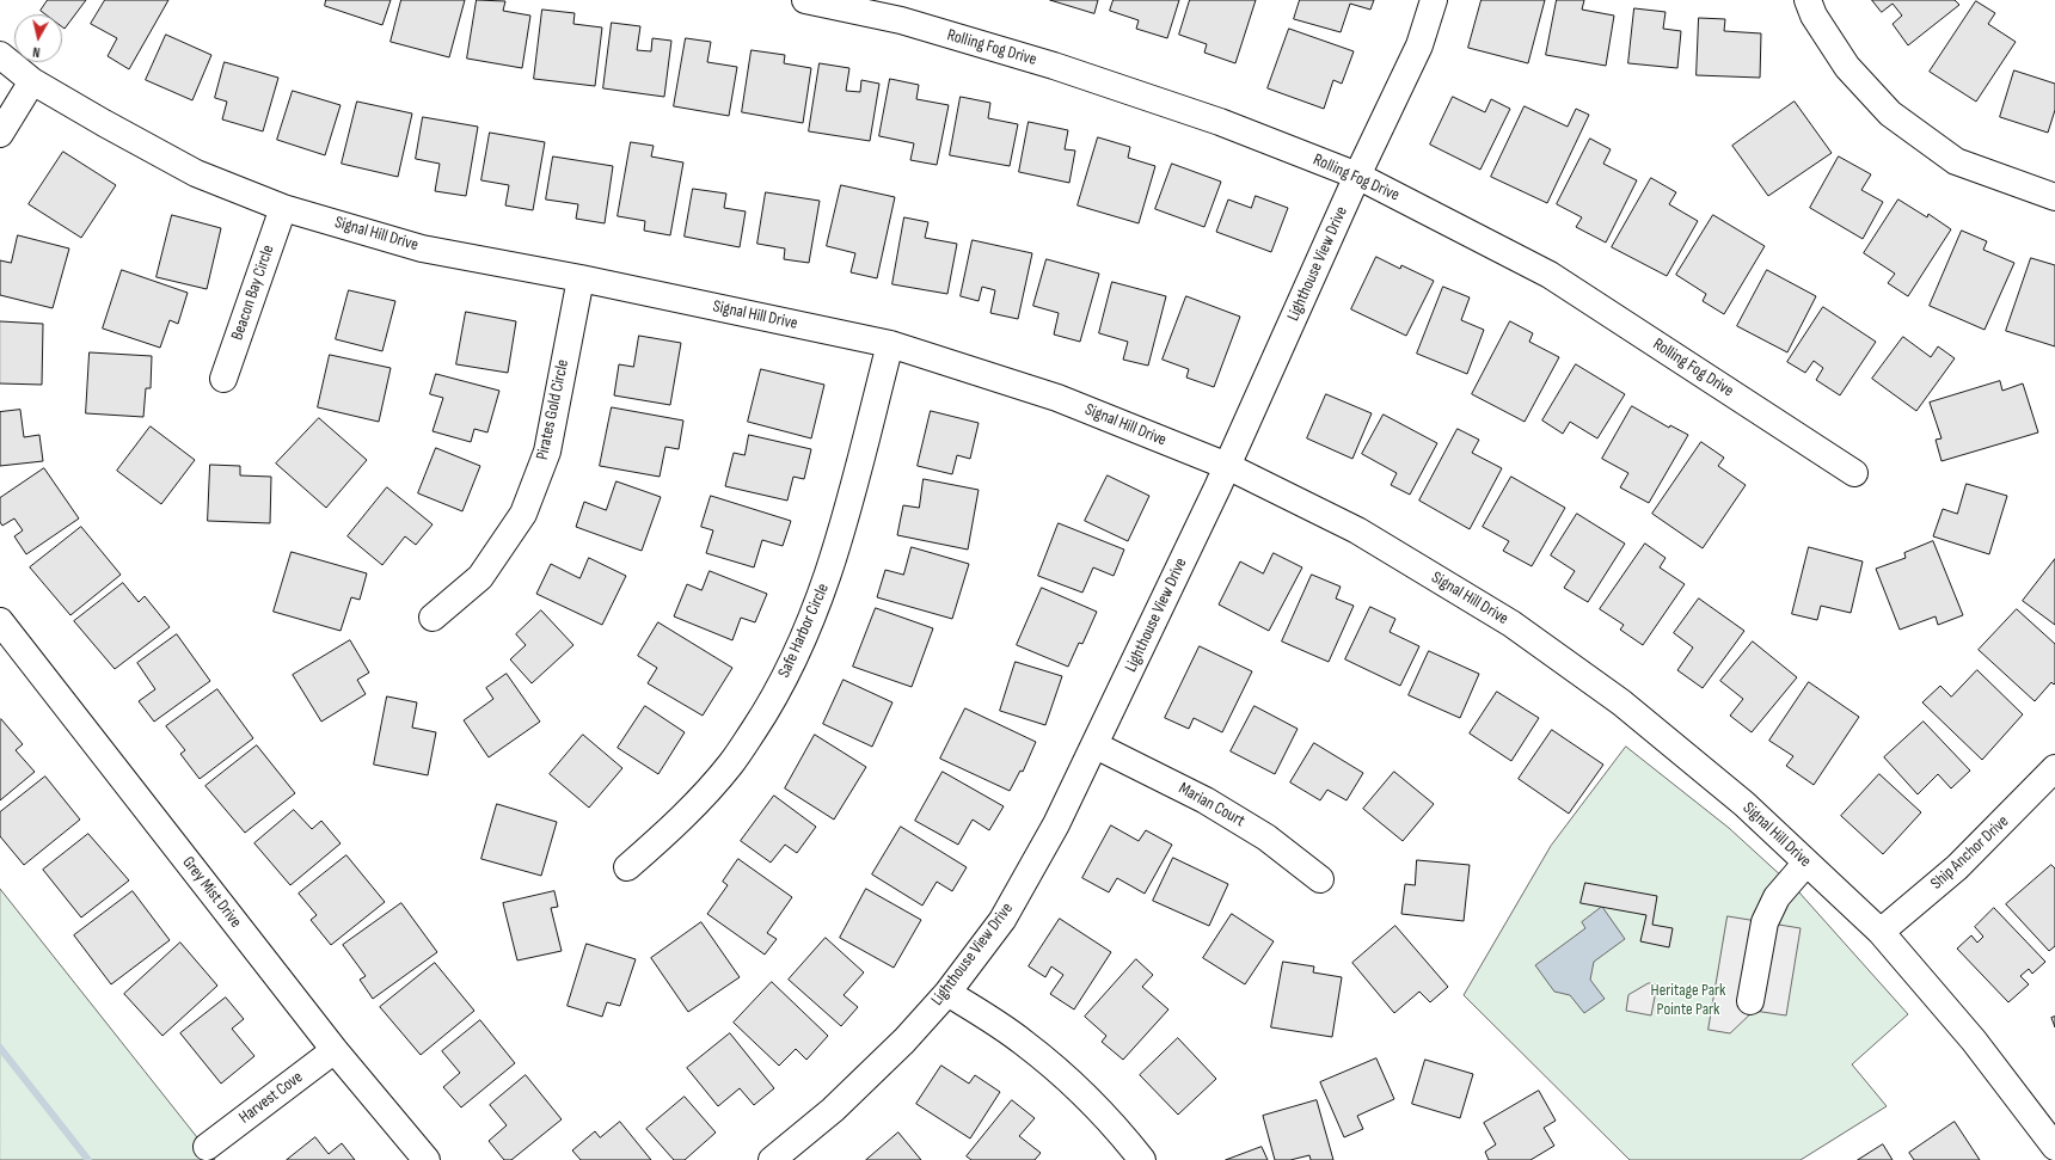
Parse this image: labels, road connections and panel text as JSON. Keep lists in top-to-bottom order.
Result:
{
  "streets": {
    "street": [
      "Rolling Fog Drive",
      "Signal Hill Drive",
      "Lighthouse View Drive",
      "Beacon Bay Circle",
      "Pirates Gold Circle",
      "Safe Harbor Circle",
      "Marian Court",
      "Ship Anchor Drive",
      "Grey Mist Drive",
      "Harvest Cove"
    ]
  },
  "crossings": [
    ["Rolling Fog Drive", "Lighthouse View Drive"],
    ["Signal Hill Drive", "Lighthouse View Drive"],
    ["Signal Hill Drive", "Beacon Bay Circle"],
    ["Signal Hill Drive", "Pirates Gold Circle"],
    ["Signal Hill Drive", "Safe Harbor Circle"],
    ["Signal Hill Drive", "Ship Anchor Drive"],
    ["Lighthouse View Drive", "Marian Court"],
    ["Grey Mist Drive", "Harvest Cove"]
  ],
  "parks": ["Heritage Park Pointe Park"],
  "north": "bottom"
}
